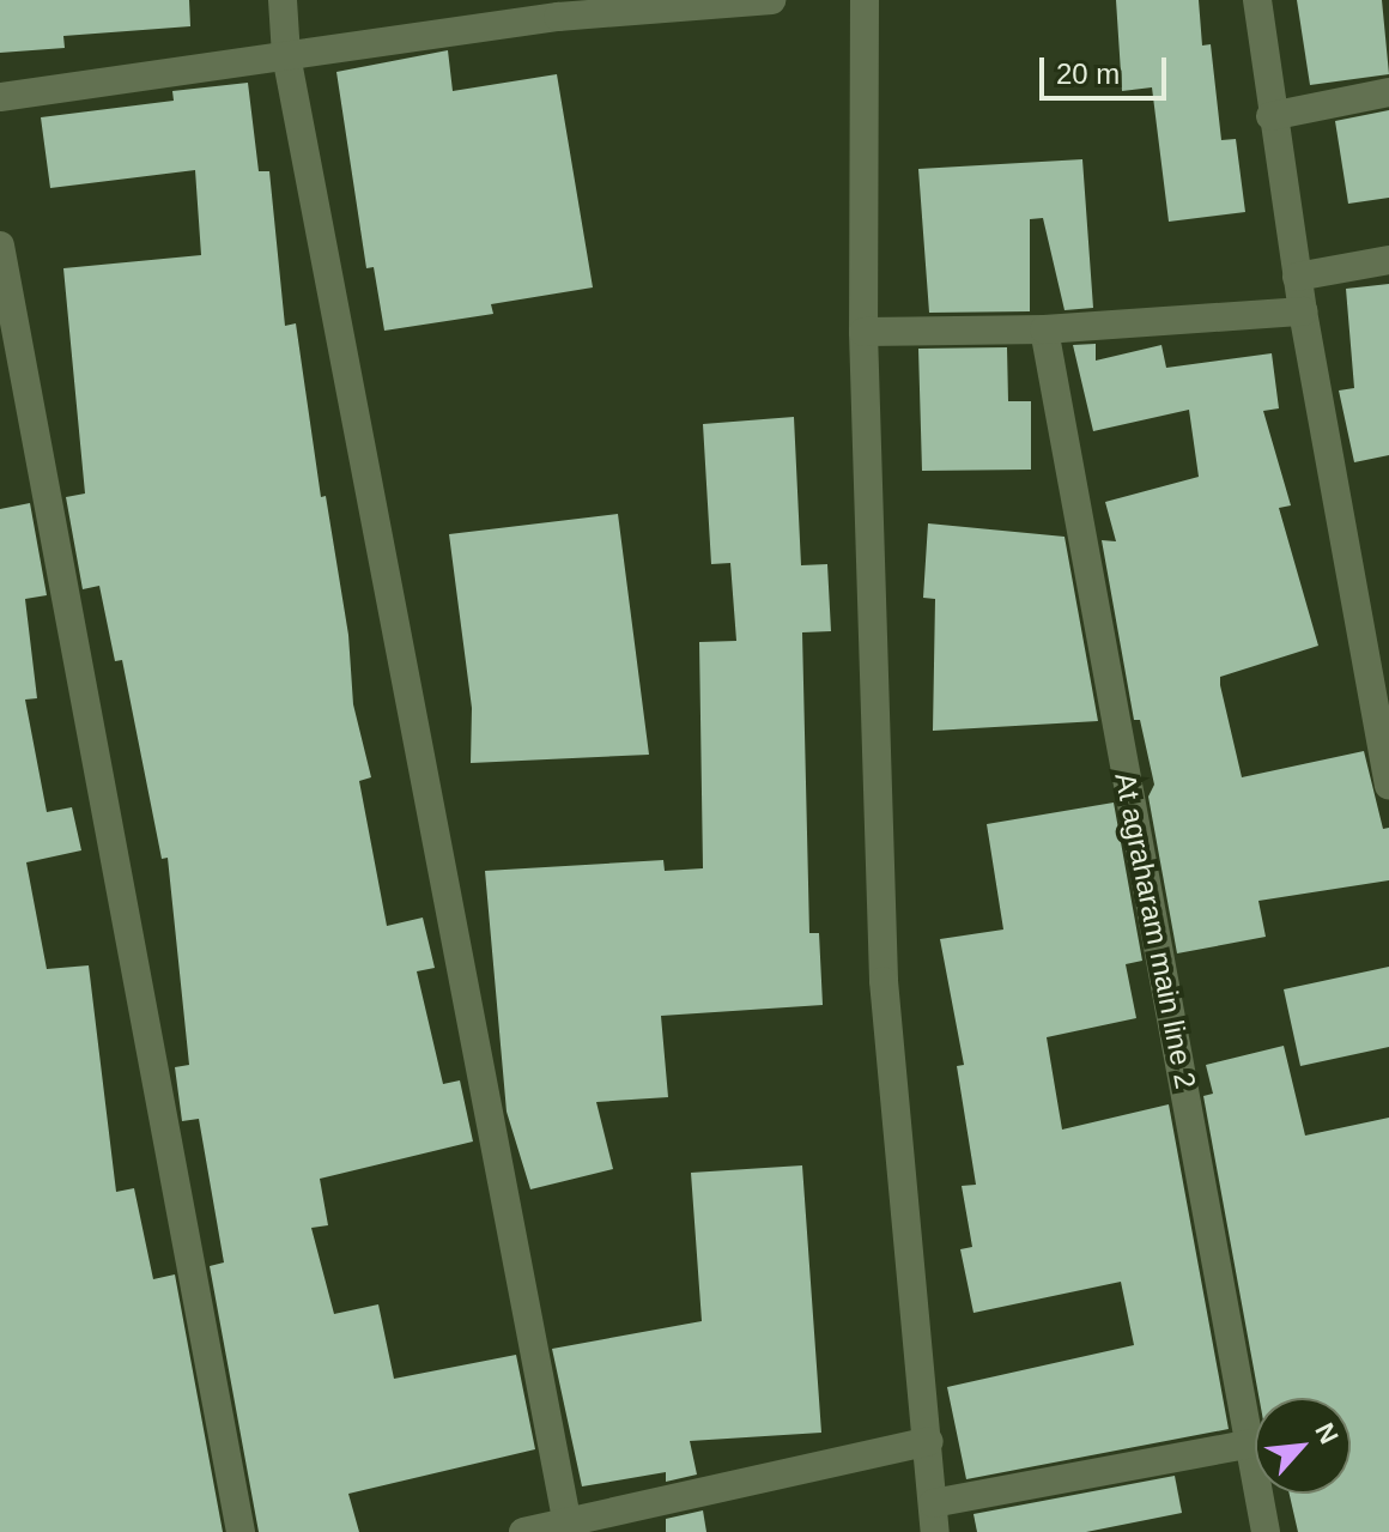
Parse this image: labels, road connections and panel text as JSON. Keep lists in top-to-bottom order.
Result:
{
  "streets": {
    "street": ["At agraharam main line 2"]
  },
  "scale_bar": "20 m",
  "north": "top right"
}
